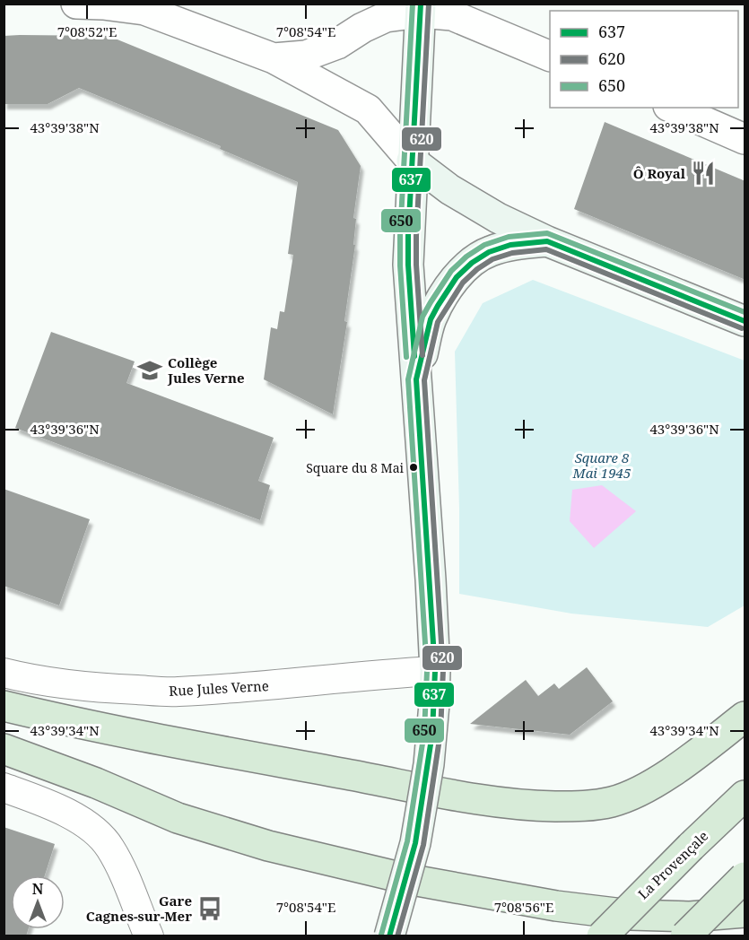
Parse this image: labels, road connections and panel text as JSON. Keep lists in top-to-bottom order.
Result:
{
  "streets": {
    "highway": ["La Provençale"],
    "street": ["Rue Jules Verne"]
  },
  "parks": ["Square 8 Mai 1945"],
  "places": {
    "restaurant": ["Ô Royal"],
    "school or university": ["Collège Jules Verne"],
    "other": ["Square du 8 Mai"],
    "bus stop": ["Gare Cagnes-sur-Mer"]
  },
  "lines": ["transit line 637", "transit line 620", "transit line 650"],
  "legend": ["637", "620", "650"],
  "north": "top",
  "coordinates": [
    "7°08'52\"E",
    "7°08'54\"E",
    "43°39'38\"N",
    "43°39'36\"N",
    "43°39'34\"N",
    "7°08'56\"E"
  ]
}
